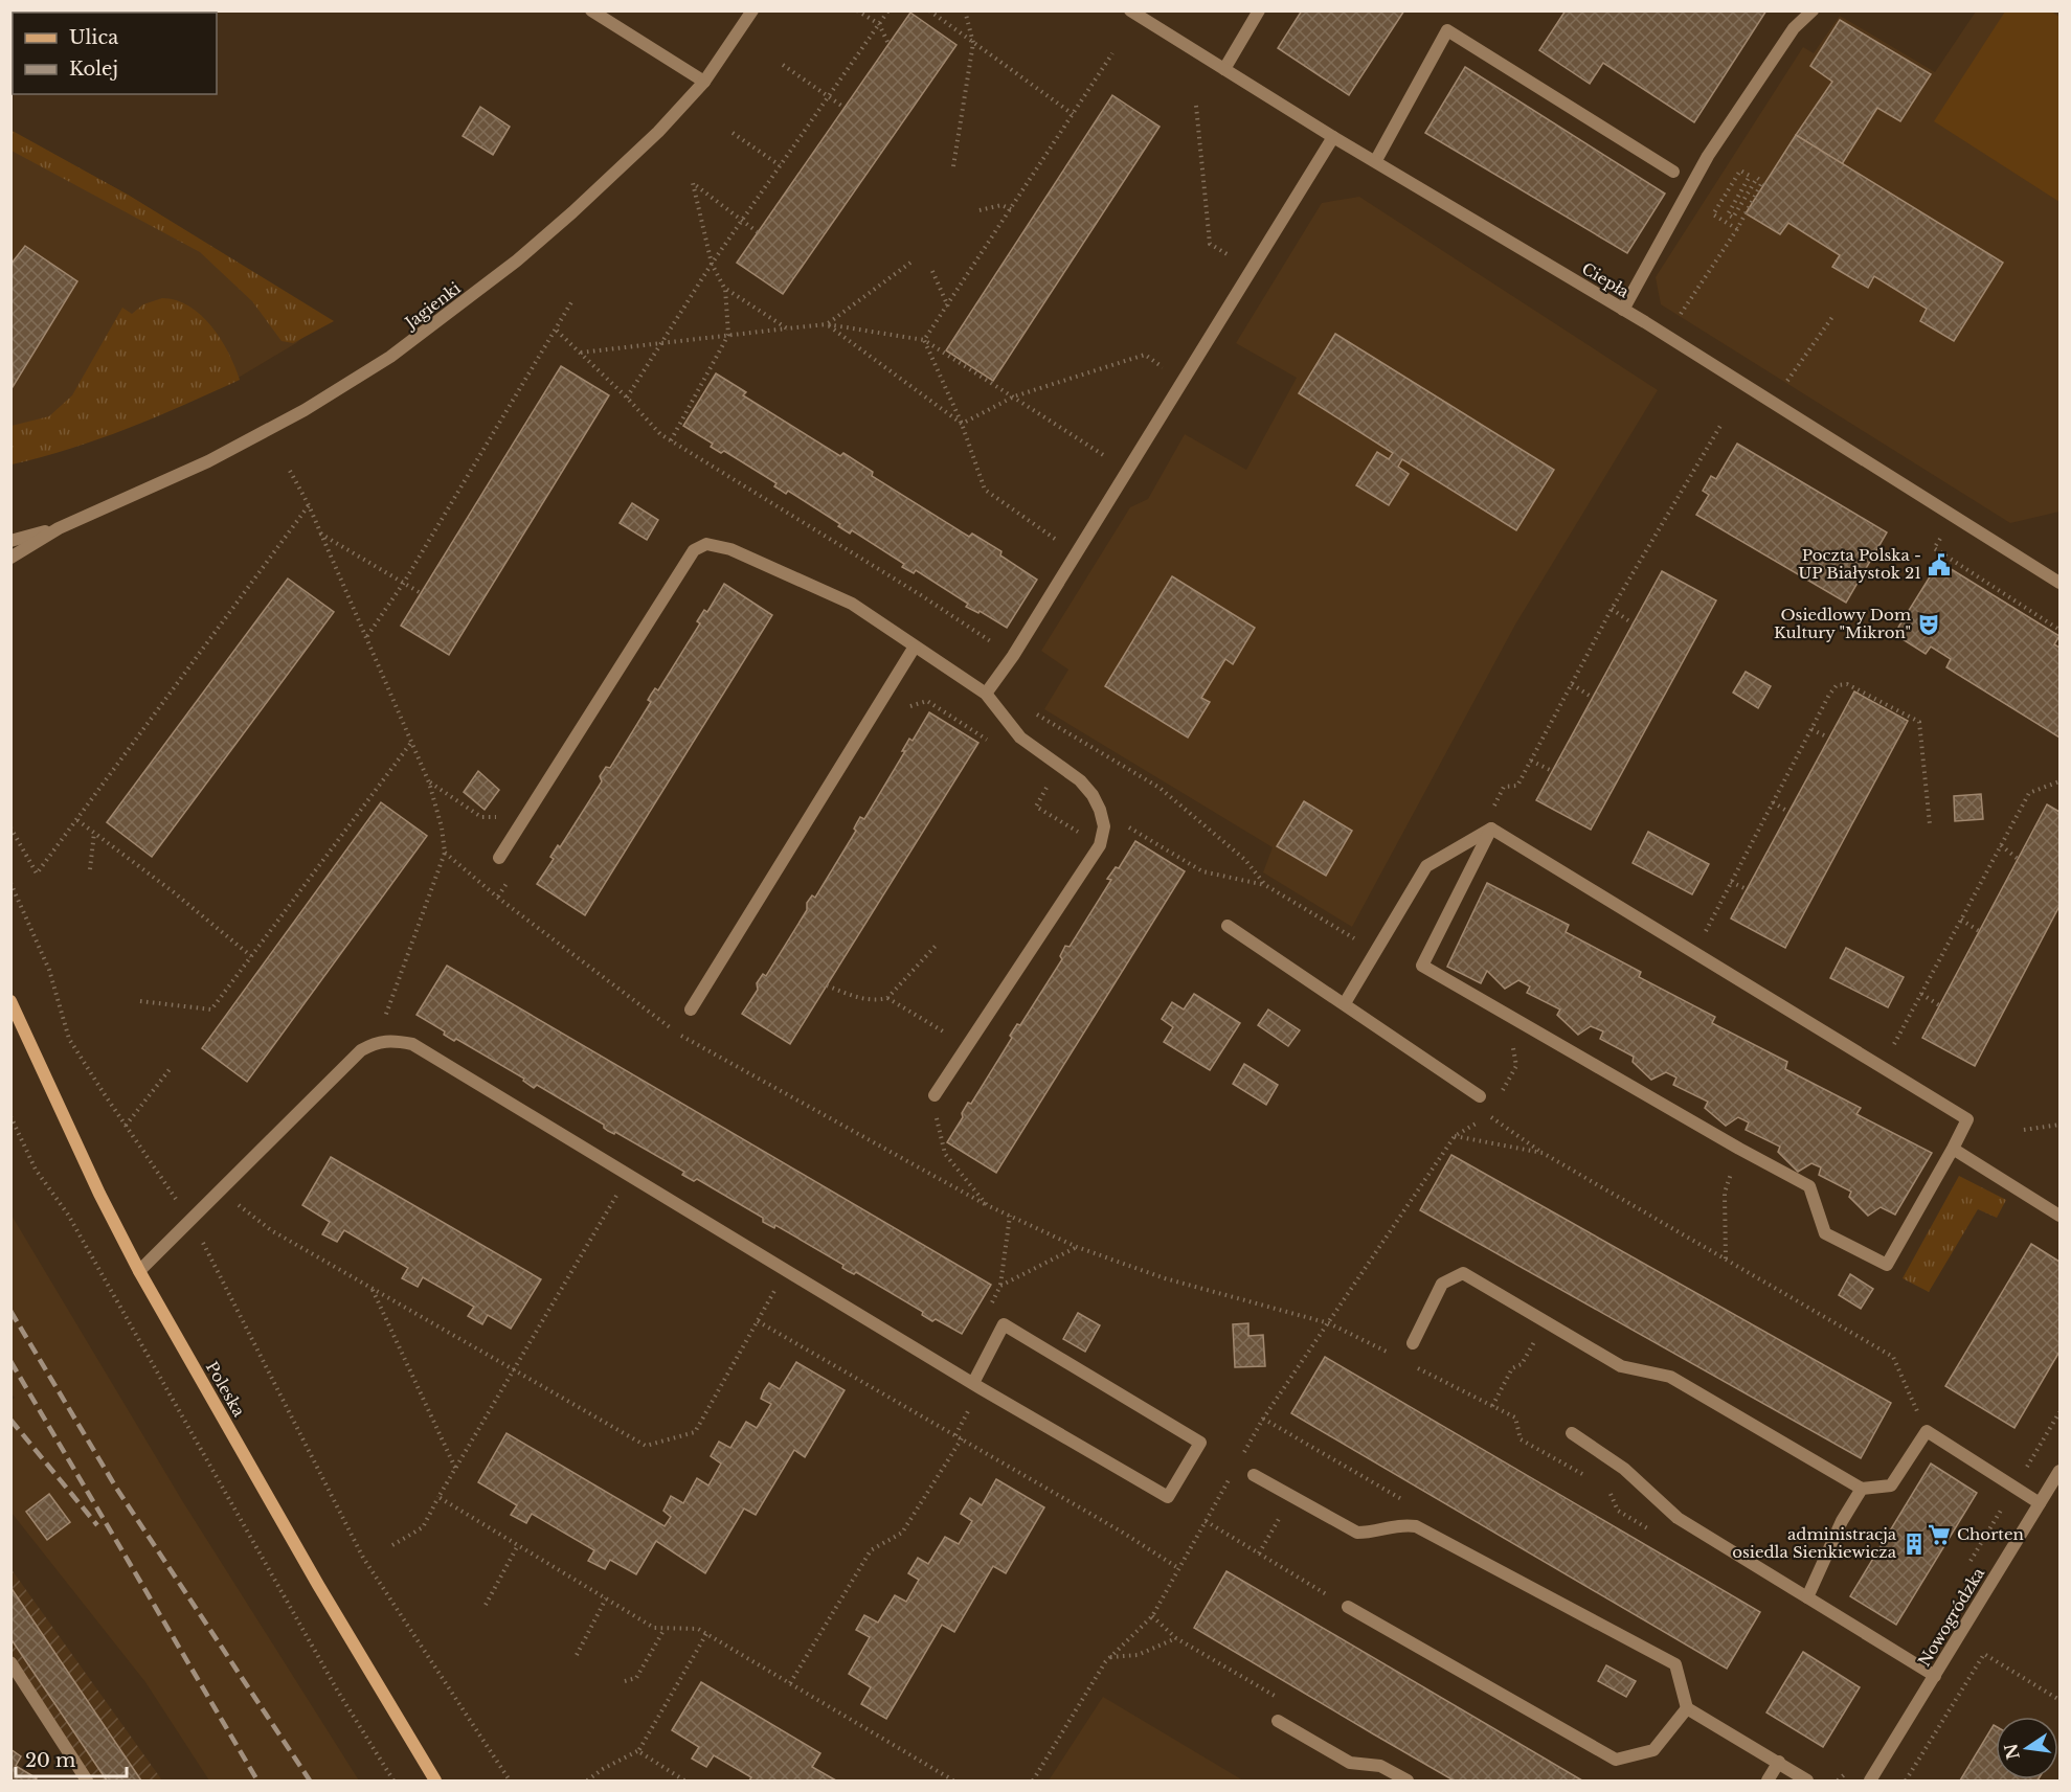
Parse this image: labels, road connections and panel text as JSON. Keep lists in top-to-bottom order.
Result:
{
  "streets": {
    "main road": ["Poleska"],
    "street": ["Ciepła", "Jagienki", "Nowogródzka"]
  },
  "places": {
    "public building": ["Poczta Polska - UP Białystok 21"],
    "theatre": ["Osiedlowy Dom Kultury \"Mikron\""],
    "supermarket": ["Chorten"],
    "building": ["administracja osiedla Sienkiewicza"]
  },
  "legend": ["Ulica", "Kolej"],
  "scale_bar": "20 m",
  "north": "left"
}
